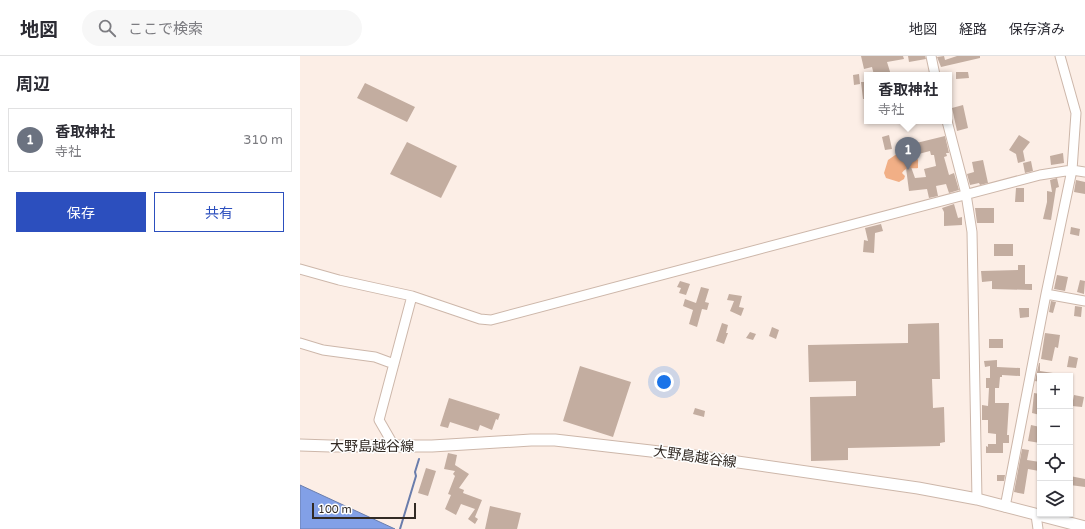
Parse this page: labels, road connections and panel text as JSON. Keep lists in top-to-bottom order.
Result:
{
  "streets": {
    "main road": ["大野島越谷線"]
  },
  "scale_bar": "100 m",
  "page": {
    "header": "地図",
    "search": "ここで検索",
    "nav": ["地図", "経路", "保存済み"],
    "heading": "周辺",
    "popup": ["香取神社", "寺社"],
    "list": [
      {
        "mark": "1",
        "name": "香取神社",
        "note": "寺社",
        "value": "310 m"
      }
    ],
    "pins": "1",
    "buttons": ["保存", "共有"],
    "map_buttons": ["+", "−"],
    "scale": "100 m"
  }
}
